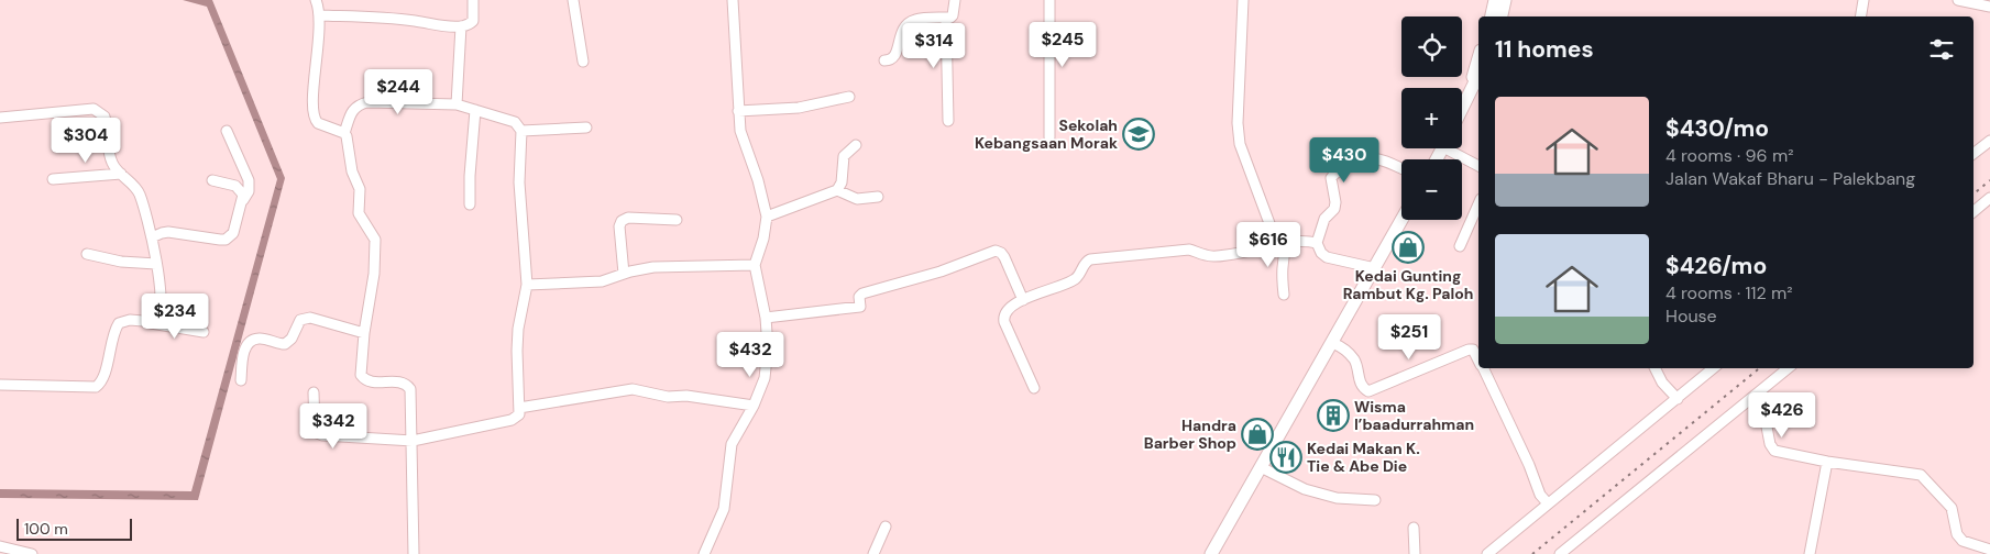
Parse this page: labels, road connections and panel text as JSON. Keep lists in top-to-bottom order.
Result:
{
  "places": {
    "school or university": ["Sekolah Kebangsaan Morak"],
    "shop": ["Kedai Gunting Rambut Kg. Paloh", "Handra Barber Shop"],
    "building": ["Wisma I’baadurrahman"],
    "restaurant": ["Kedai Makan K. Tie & Abe Die"]
  },
  "scale_bar": "100 m",
  "page": {
    "map_buttons": ["+", "−"],
    "heading": "11 homes",
    "price": [
      "$245",
      "$314",
      "$244",
      "$304",
      "$430",
      "$616",
      "$234",
      "$251",
      "$432",
      "$426",
      "$342"
    ],
    "list": [
      {
        "name": "$430/mo",
        "note": "4 rooms · 96 m² · Jalan Wakaf Bharu - Palekbang"
      },
      {
        "name": "$426/mo",
        "note": "4 rooms · 112 m² · House"
      }
    ],
    "scale": "100 m"
  }
}
